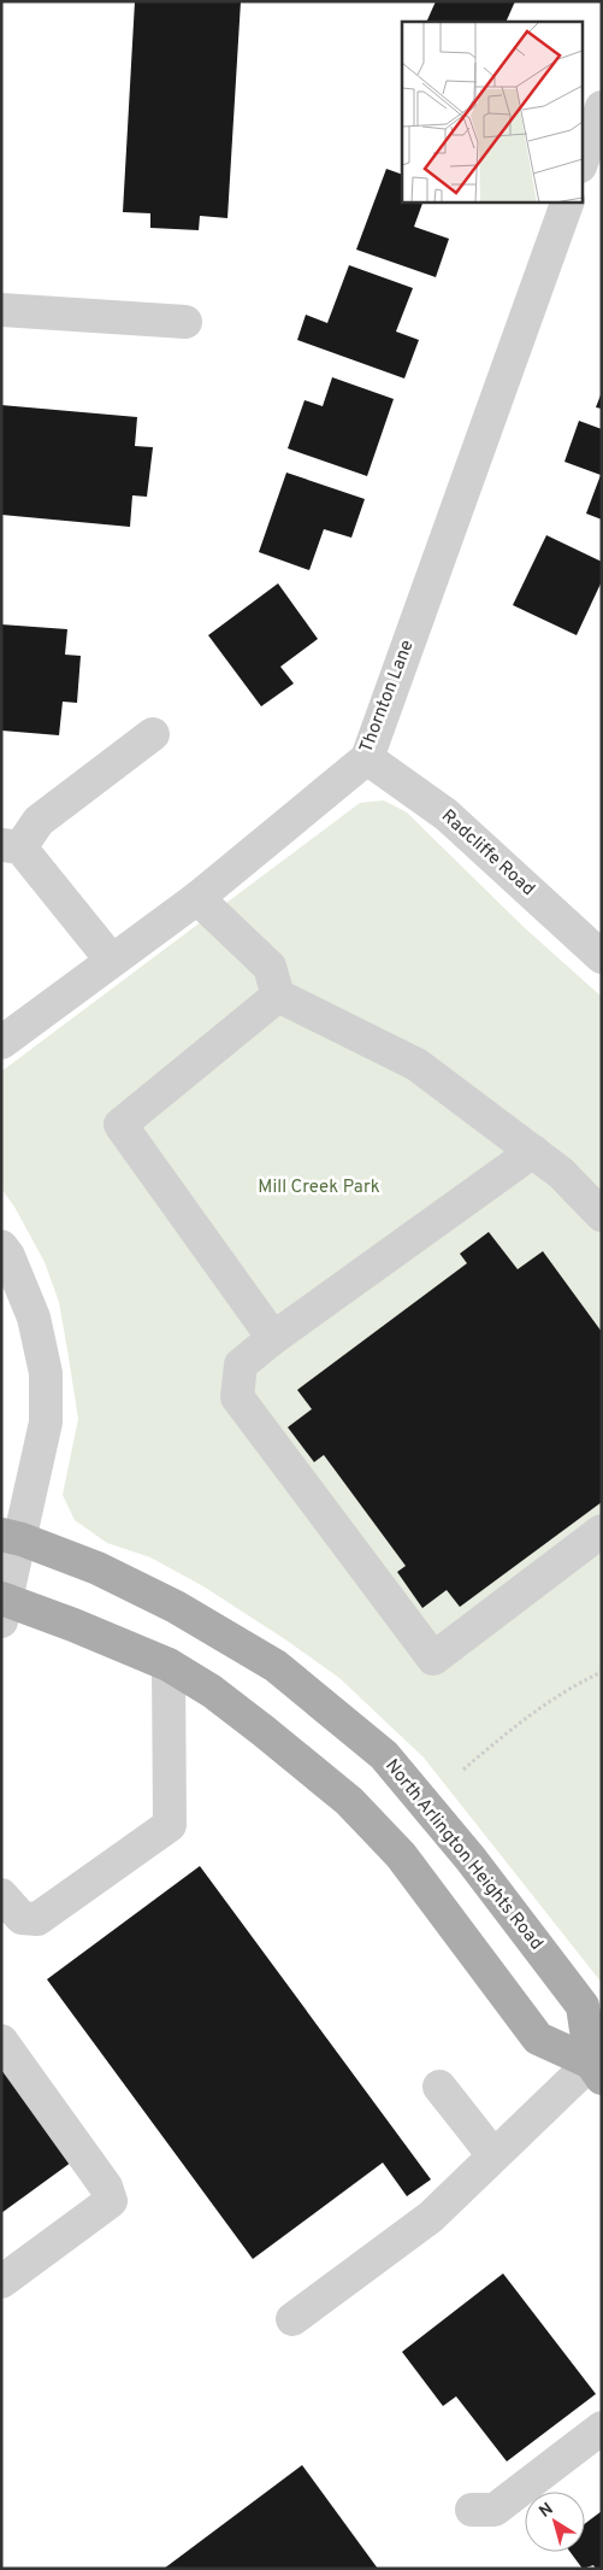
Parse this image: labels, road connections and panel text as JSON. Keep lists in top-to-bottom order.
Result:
{
  "streets": {
    "main road": ["North Arlington Heights Road"],
    "street": ["Thornton Lane", "Radcliffe Road"]
  },
  "crossings": [
    ["Thornton Lane", "Radcliffe Road"]
  ],
  "parks": ["Mill Creek Park"],
  "north": "top left"
}
